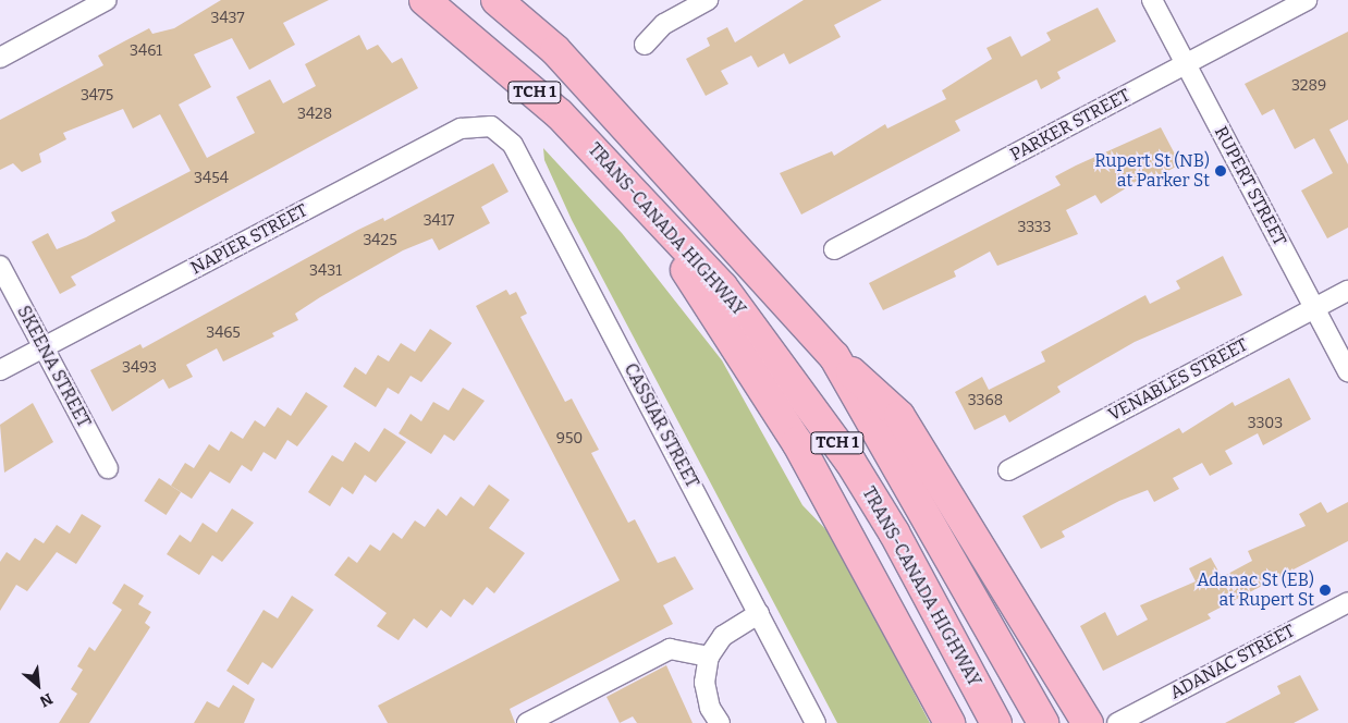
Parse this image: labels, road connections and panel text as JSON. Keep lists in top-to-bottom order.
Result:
{
  "streets": {
    "highway": ["TCH 1", "TRANS-CANADA HIGHWAY"],
    "street": [
      "PARKER STREET",
      "RUPERT STREET",
      "NAPIER STREET",
      "SKEENA STREET",
      "VENABLES STREET",
      "CASSIAR STREET",
      "ADANAC STREET"
    ]
  },
  "crossings": [
    ["PARKER STREET", "RUPERT STREET"],
    ["RUPERT STREET", "VENABLES STREET"],
    ["NAPIER STREET", "SKEENA STREET"],
    ["NAPIER STREET", "CASSIAR STREET"]
  ],
  "places": ["Rupert St (NB) at Parker St", "Adanac St (EB) at Rupert St"],
  "house_numbers": [
    "3437",
    "3461",
    "3289",
    "3475",
    "3428",
    "3454",
    "3417",
    "3333",
    "3425",
    "3431",
    "3465",
    "3493",
    "3368",
    "3303",
    "950"
  ],
  "north": "bottom right"
}
